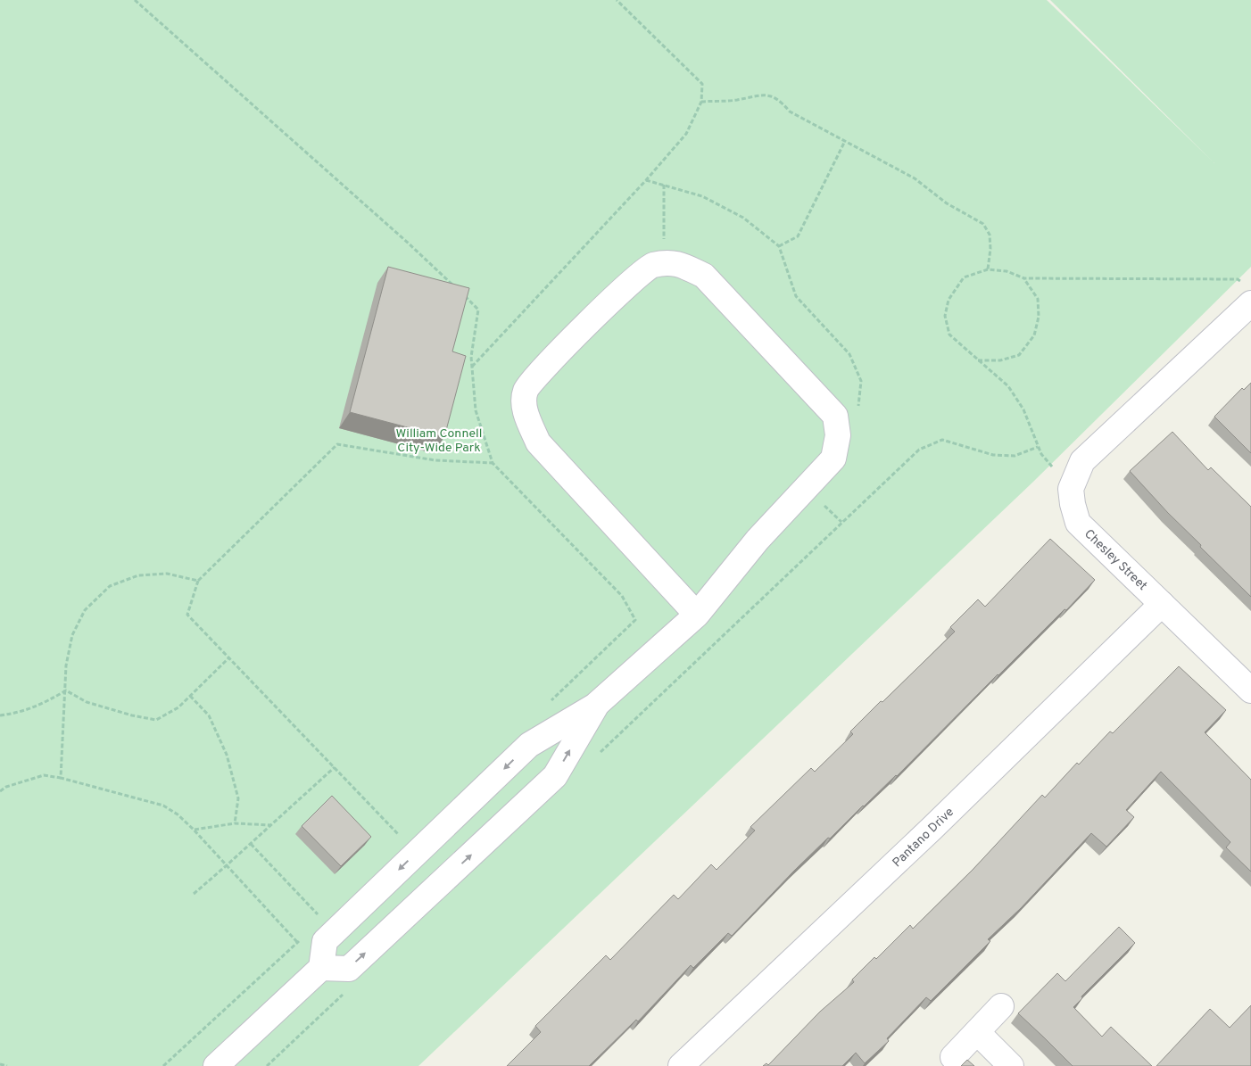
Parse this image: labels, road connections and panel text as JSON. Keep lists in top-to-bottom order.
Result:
{
  "streets": {
    "street": ["Chesley Street", "Pantano Drive"]
  },
  "crossings": [
    ["Chesley Street", "Pantano Drive"]
  ],
  "parks": ["William Connell City-Wide Park"]
}
